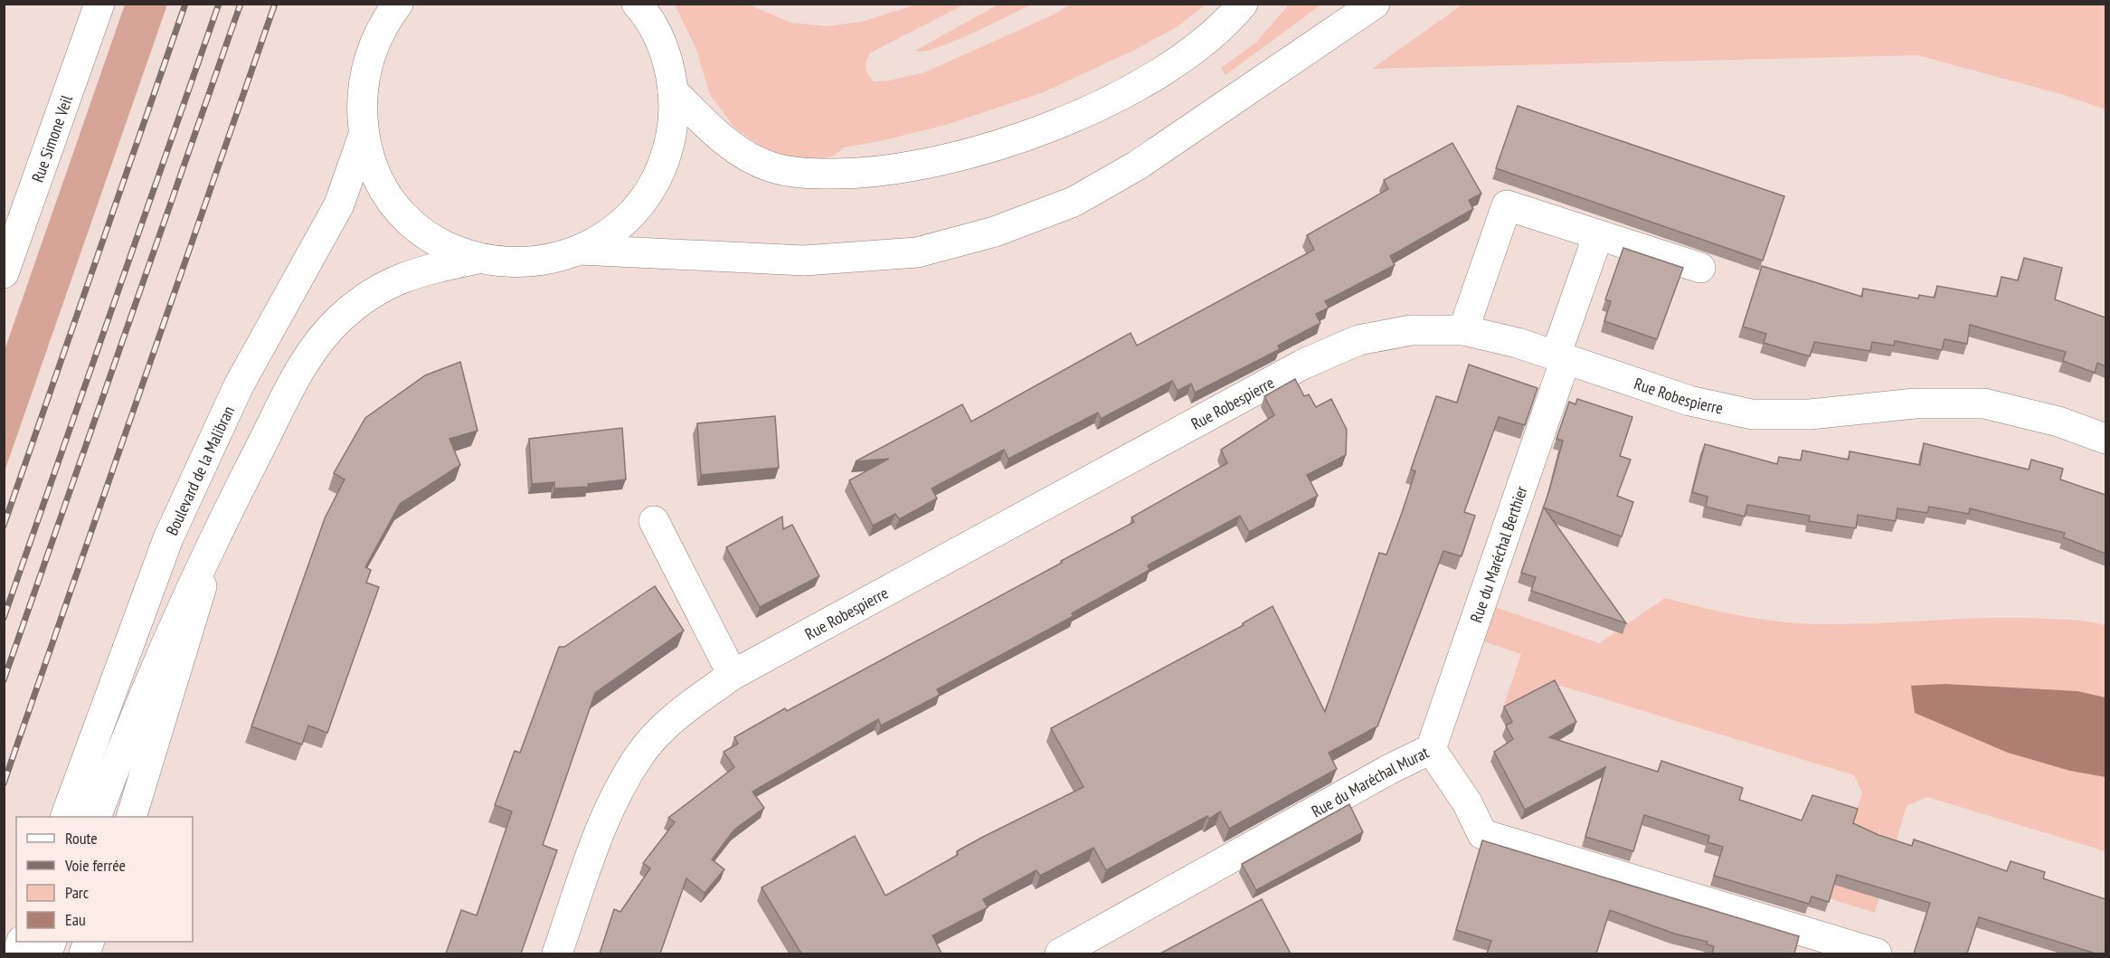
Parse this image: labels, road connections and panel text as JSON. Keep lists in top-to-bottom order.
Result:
{
  "streets": {
    "main road": [
      "Rue Simone Veil",
      "Rue Robespierre",
      "Boulevard de la Malibran",
      "Rue du Maréchal Berthier",
      "Rue du Maréchal Murat"
    ]
  },
  "crossings": [
    ["Rue Robespierre", "Rue du Maréchal Berthier"],
    ["Rue du Maréchal Berthier", "Rue du Maréchal Murat"]
  ],
  "legend": [
    "Route",
    "Voie ferrée",
    "Parc",
    "Eau"
  ]
}
